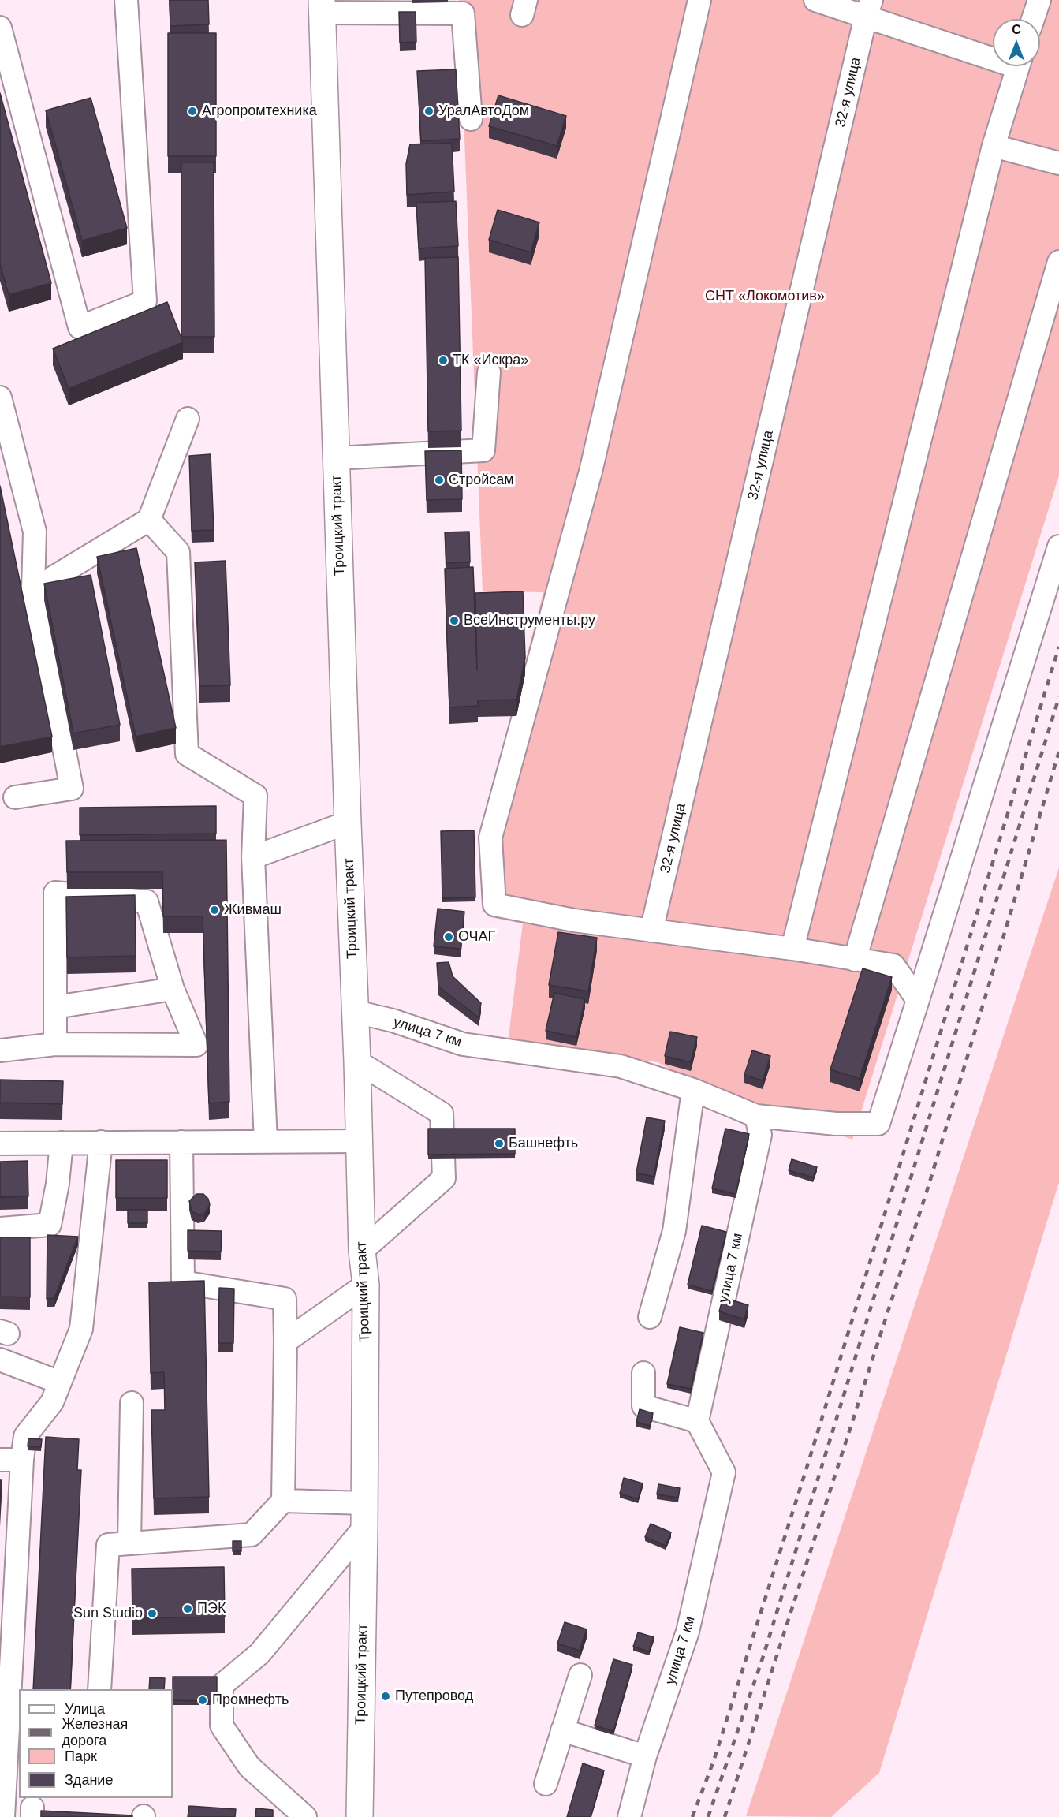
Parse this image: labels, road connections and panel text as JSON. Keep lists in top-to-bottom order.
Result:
{
  "streets": {
    "main road": ["Троицкий тракт"],
    "street": ["32-я улица", "улица 7 км"]
  },
  "crossings": [
    ["Троицкий тракт", "улица 7 км"]
  ],
  "parks": ["СНТ «Локомотив»"],
  "places": [
    "Агропромтехника",
    "УралАвтоДом",
    "ТК «Искра»",
    "Стройсам",
    "ВсеИнструменты.ру",
    "Живмаш",
    "ОЧАГ",
    "Башнефть",
    "ПЭК",
    "Sun Studio",
    "Путепровод",
    "Промнефть"
  ],
  "legend": [
    "Улица",
    "Железная дорога",
    "Парк",
    "Здание"
  ],
  "north": "top"
}
